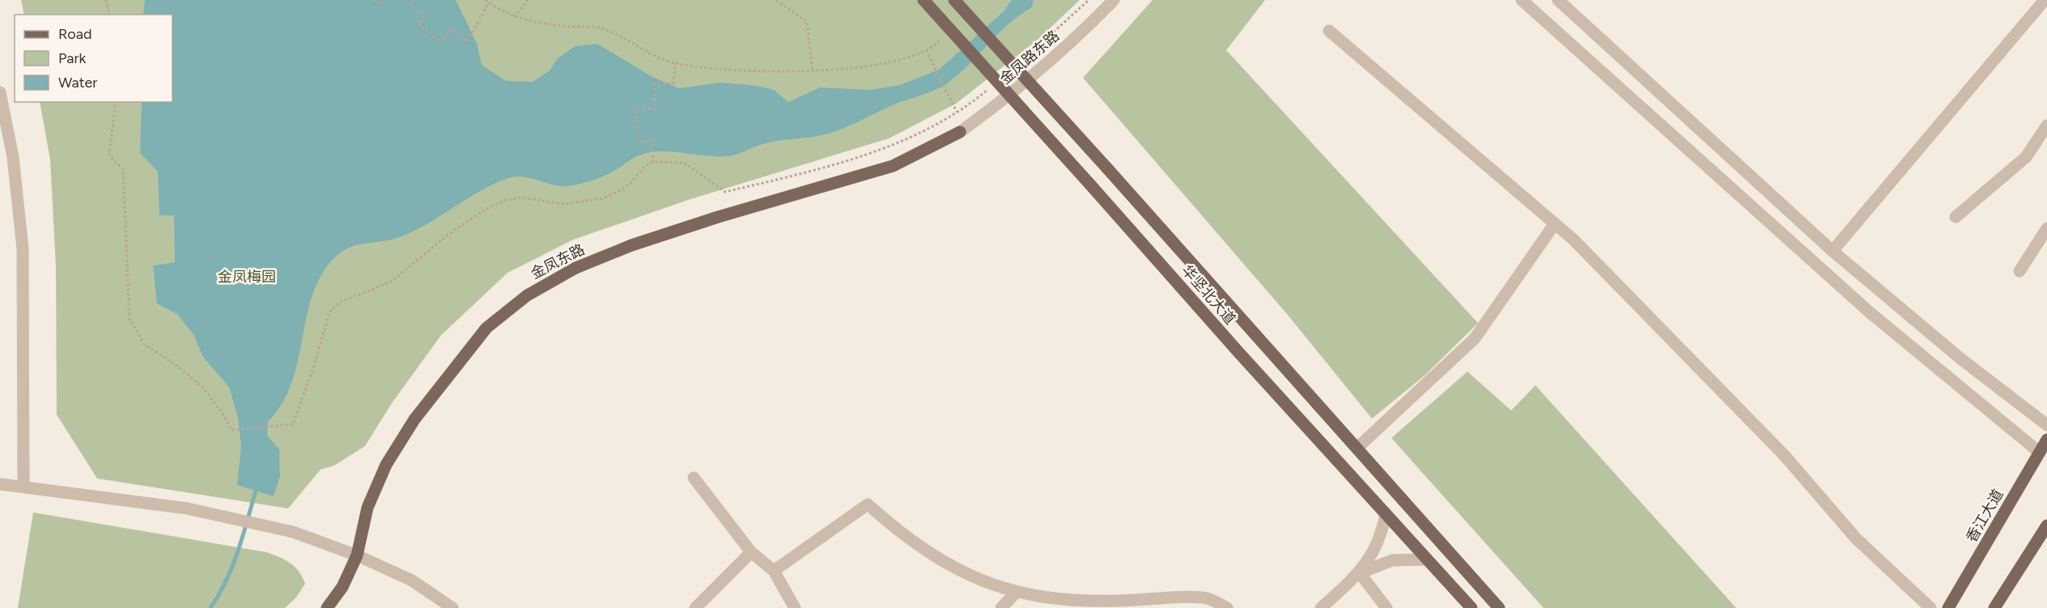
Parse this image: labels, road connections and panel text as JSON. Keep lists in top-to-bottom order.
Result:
{
  "streets": {
    "main road": ["金凤东路", "华坚北大道", "香江大道"],
    "street": ["金凤路东路"]
  },
  "crossings": [
    ["金凤路东路", "金凤东路"]
  ],
  "parks": ["金凤梅园"],
  "legend": ["Road", "Park", "Water"]
}
